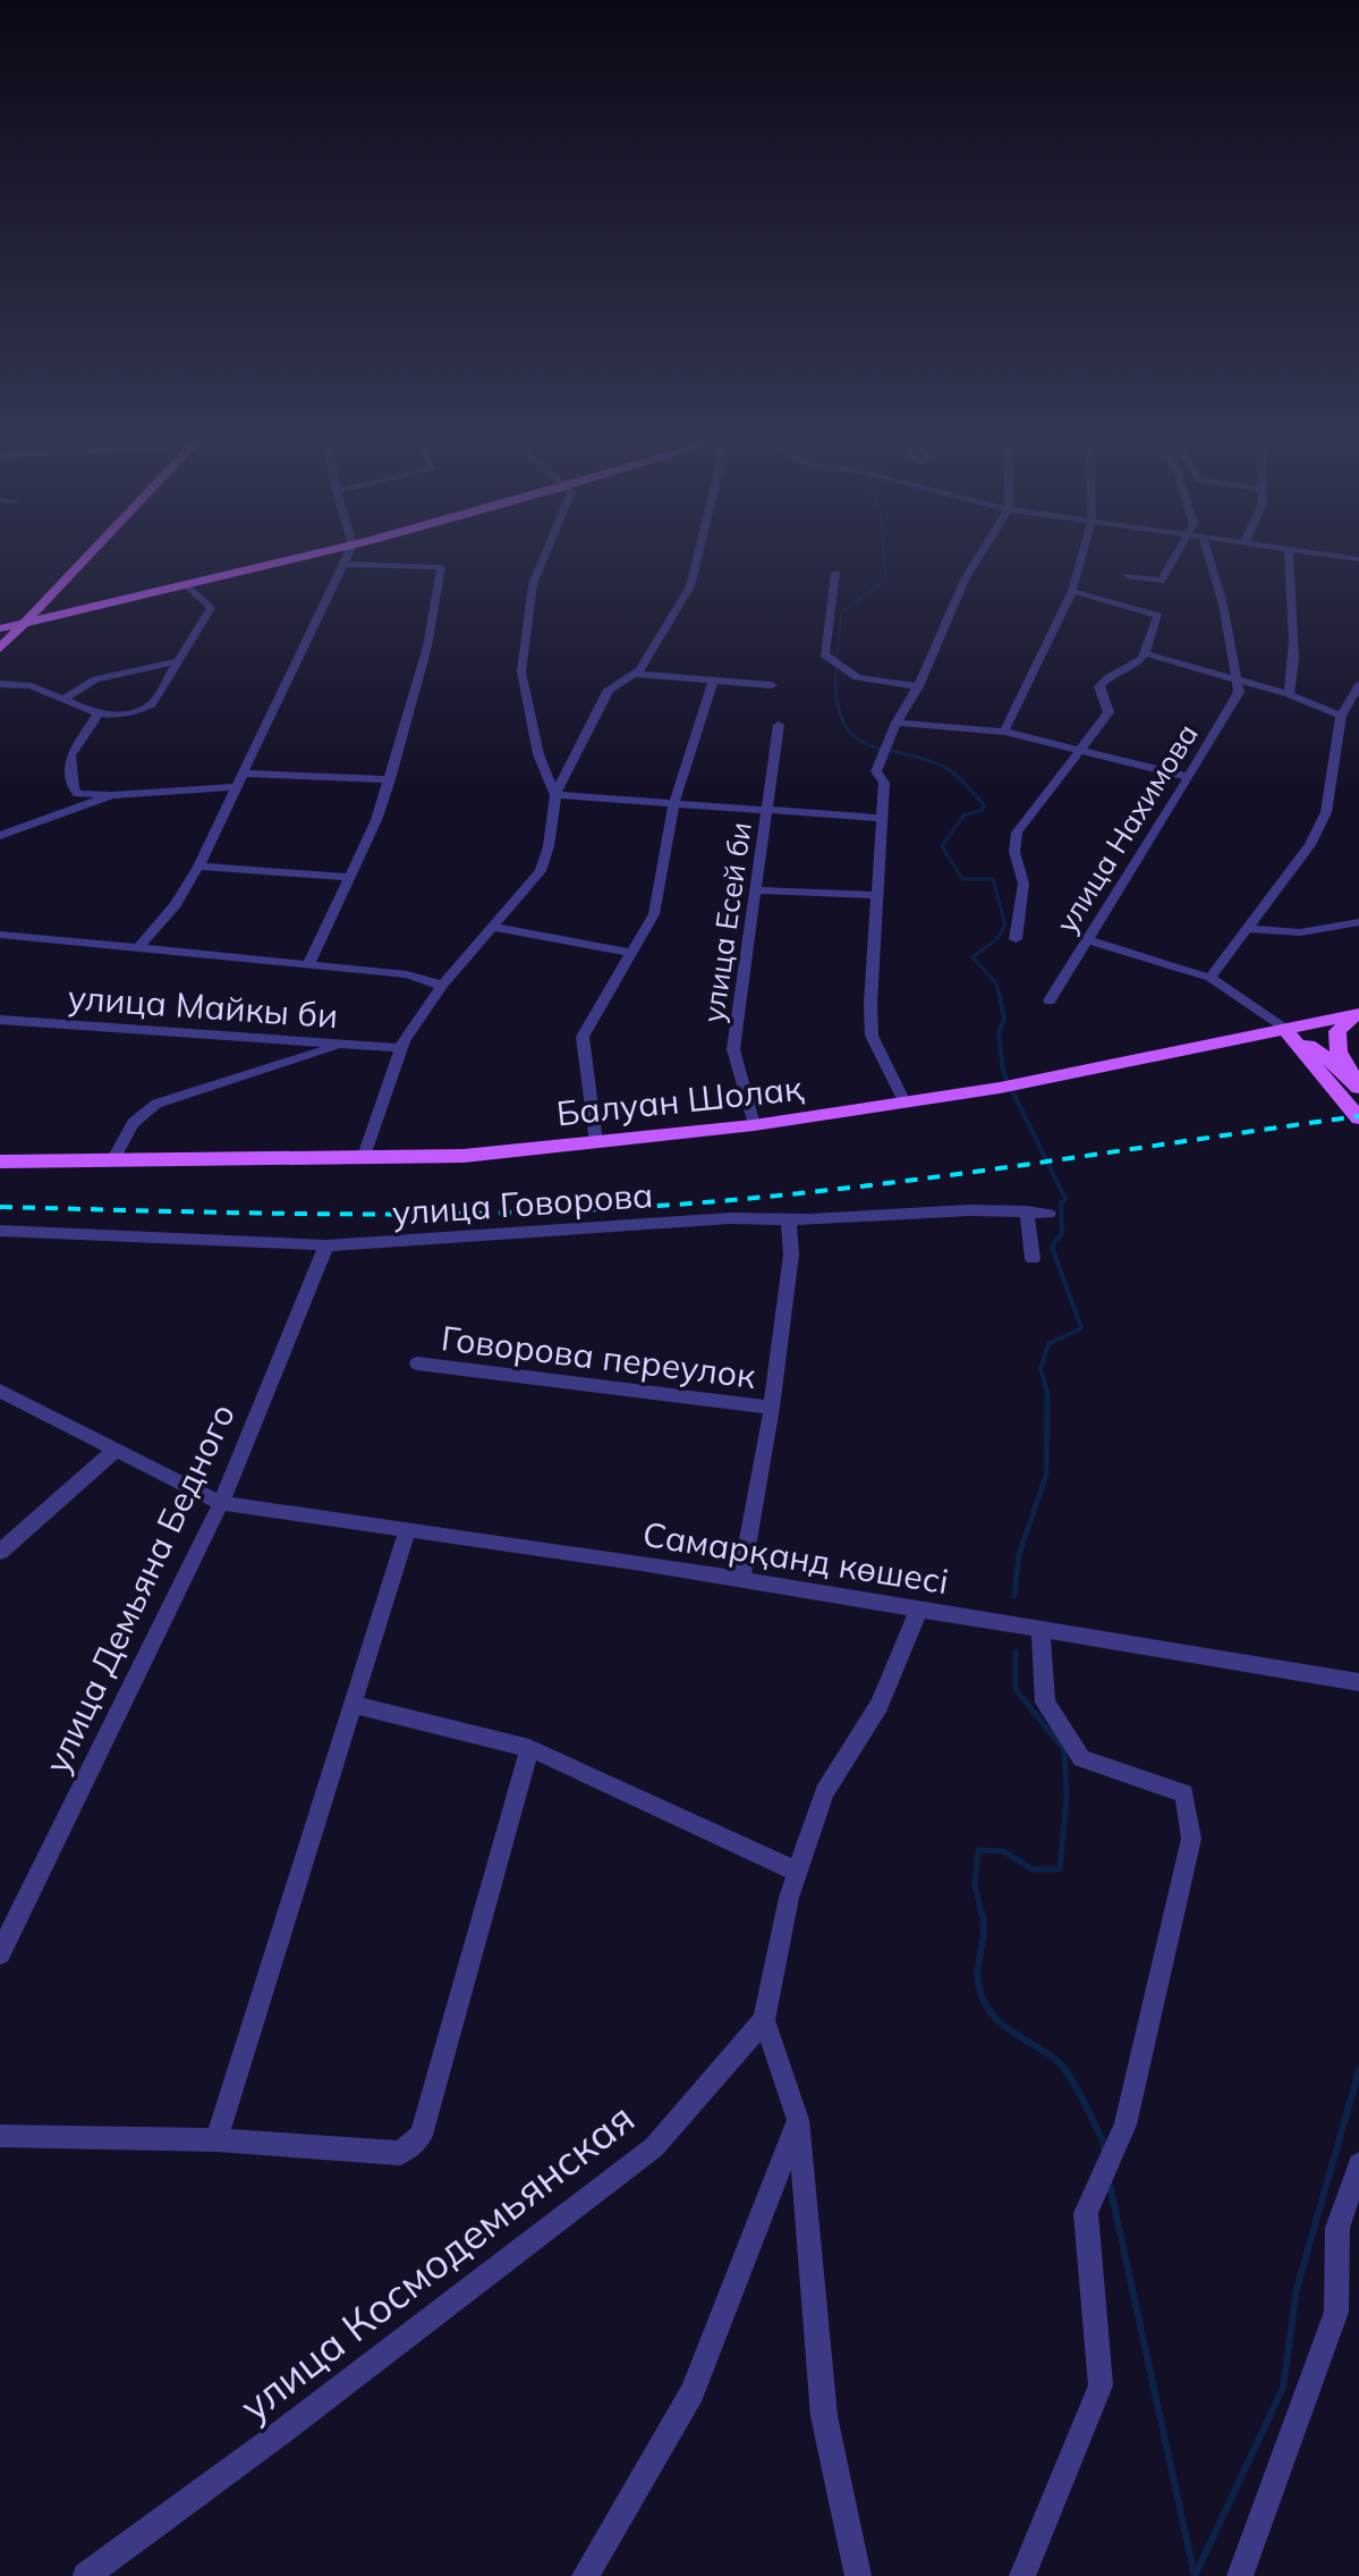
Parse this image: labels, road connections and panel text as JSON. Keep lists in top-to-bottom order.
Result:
{
  "streets": {
    "main road": ["Балуан Шолақ"],
    "street": [
      "улица Нахимова",
      "улица Есей би",
      "улица Майкы би",
      "улица Говорова",
      "Говорова переулок",
      "Самарқанд көшесі",
      "улица Демьяна Бедного",
      "улица Космодемьянская"
    ]
  },
  "crossings": [
    ["улица Есей би", "Балуан Шолақ"],
    ["улица Говорова", "Говорова переулок"],
    ["улица Говорова", "улица Демьяна Бедного"],
    ["Говорова переулок", "Самарқанд көшесі"],
    ["Самарқанд көшесі", "улица Демьяна Бедного"],
    ["Самарқанд көшесі", "улица Космодемьянская"]
  ]
}
